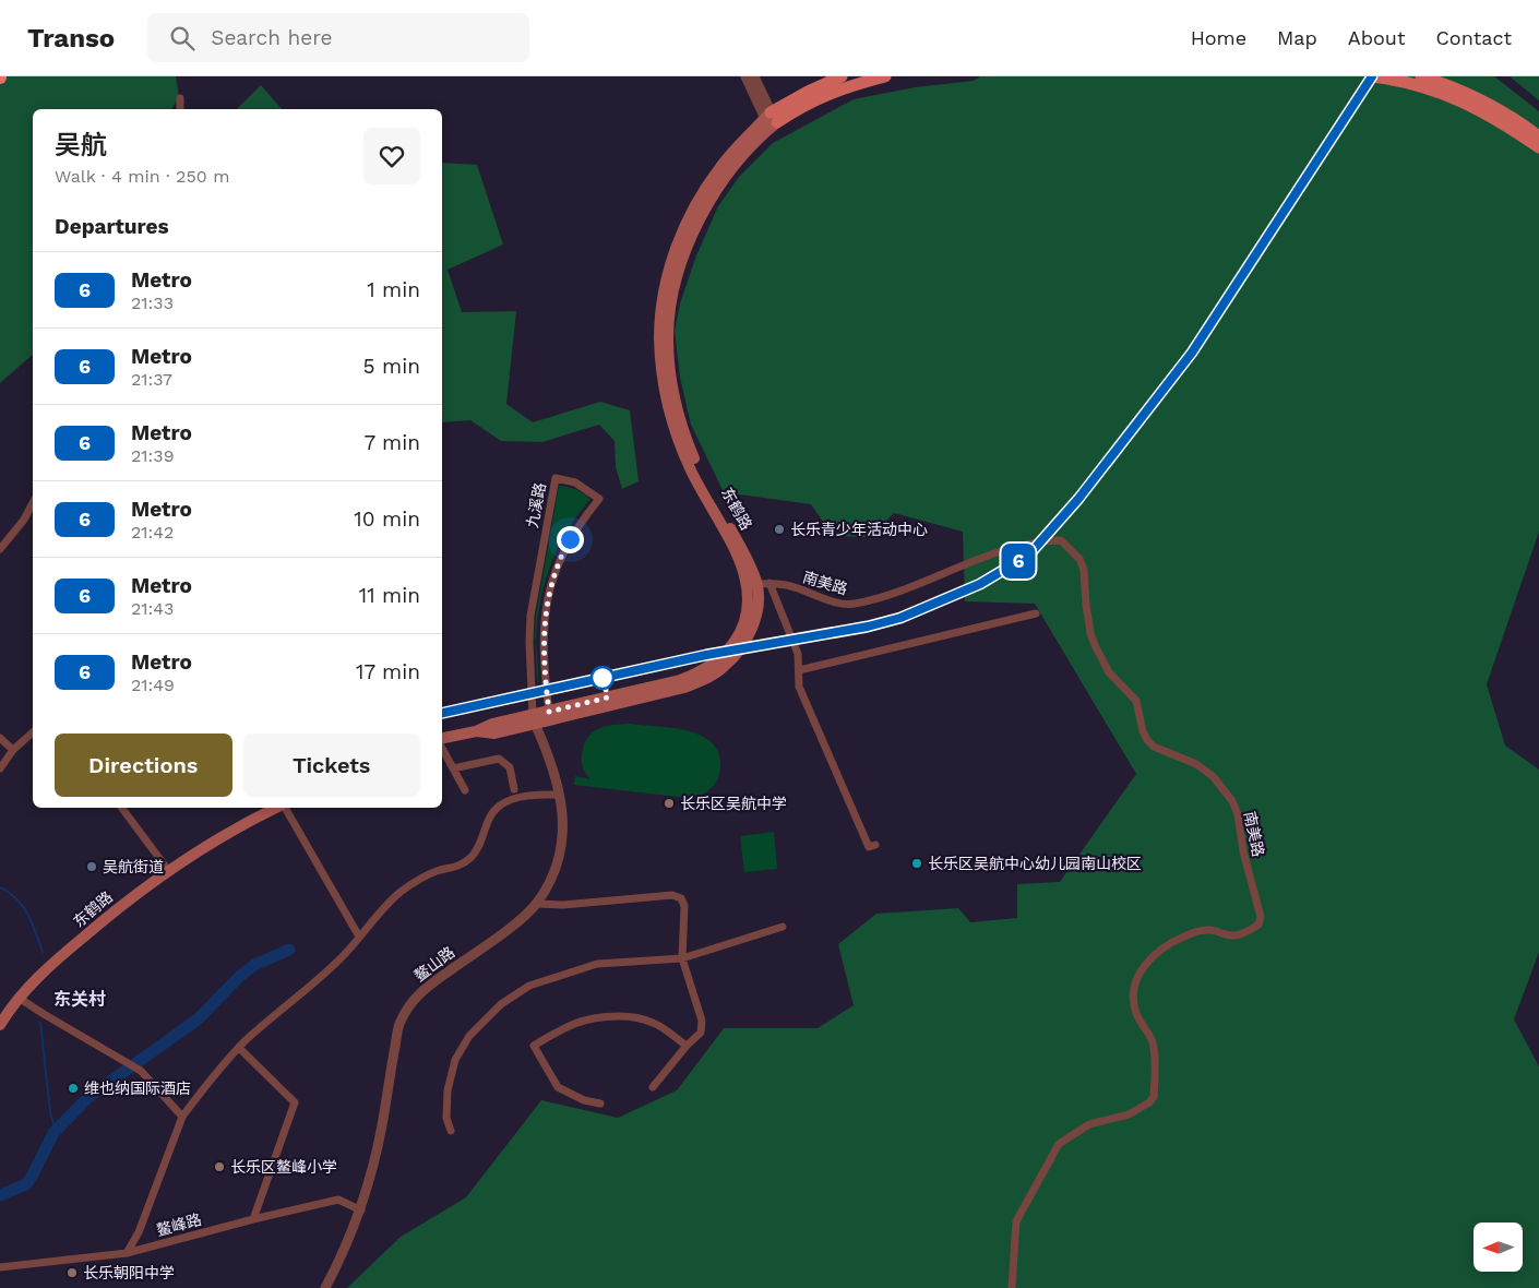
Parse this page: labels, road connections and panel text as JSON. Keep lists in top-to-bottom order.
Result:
{
  "streets": {
    "main road": ["东鹤路"],
    "street": [
      "九溪路",
      "南美路",
      "鳌山路",
      "鳌峰路"
    ]
  },
  "crossings": [
    ["九溪路", "东鹤路"],
    ["九溪路", "鳌山路"],
    ["东鹤路", "南美路"],
    ["东鹤路", "鳌山路"],
    ["鳌山路", "鳌峰路"]
  ],
  "districts": ["东关村"],
  "places": [
    "长乐青少年活动中心",
    "长乐区吴航中学",
    "长乐区吴航中心幼儿园南山校区",
    "吴航街道",
    "维也纳国际酒店",
    "长乐区鳌峰小学",
    "长乐朝阳中学"
  ],
  "lines": ["metro line 6"],
  "north": "left",
  "page": {
    "header": "Transo",
    "search": "Search here",
    "nav": [
      "Home",
      "Map",
      "About",
      "Contact"
    ],
    "on_map": "6",
    "heading": [
      ["吴航", "Walk · 4 min · 250 m"],
      "Departures"
    ],
    "list": [
      {
        "mark": "6",
        "name": "Metro",
        "note": "21:33",
        "value": "1 min"
      },
      {
        "mark": "6",
        "name": "Metro",
        "note": "21:37",
        "value": "5 min"
      },
      {
        "mark": "6",
        "name": "Metro",
        "note": "21:39",
        "value": "7 min"
      },
      {
        "mark": "6",
        "name": "Metro",
        "note": "21:42",
        "value": "10 min"
      },
      {
        "mark": "6",
        "name": "Metro",
        "note": "21:43",
        "value": "11 min"
      },
      {
        "mark": "6",
        "name": "Metro",
        "note": "21:49",
        "value": "17 min"
      }
    ],
    "buttons": ["Directions", "Tickets"]
  }
}
